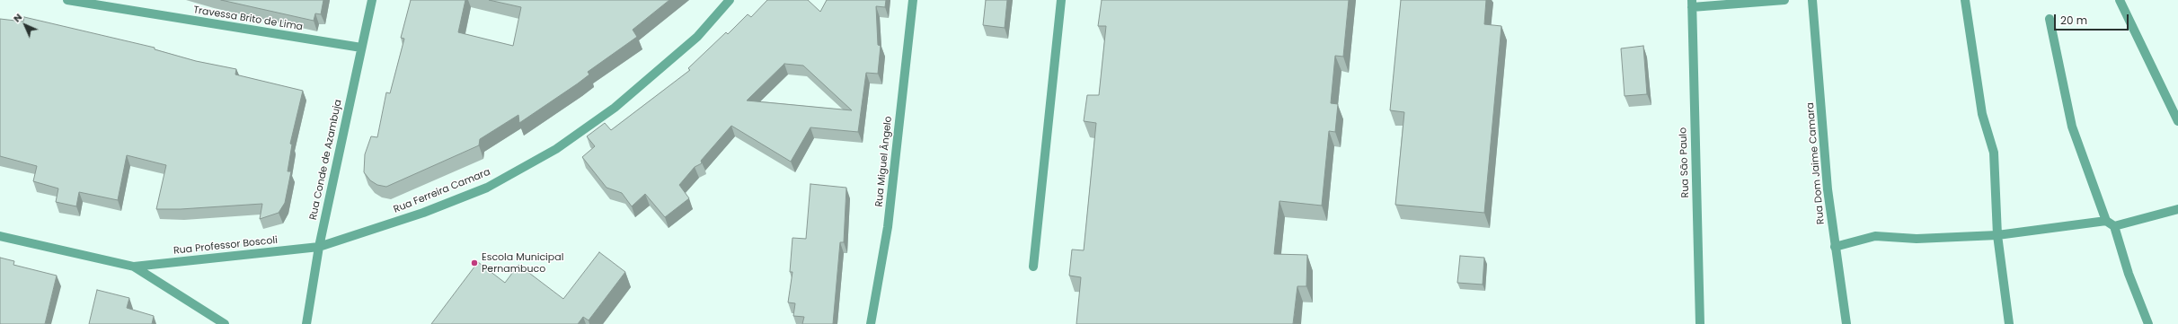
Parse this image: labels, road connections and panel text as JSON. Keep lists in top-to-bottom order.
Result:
{
  "streets": {
    "street": [
      "Travessa Brito de Lima",
      "Rua Conde de Azambuja",
      "Rua Miguel Ângelo",
      "Rua São Paulo",
      "Rua Dom Jaime Camara",
      "Rua Ferreira Camara",
      "Rua Professor Boscoli"
    ]
  },
  "crossings": [
    ["Travessa Brito de Lima", "Rua Conde de Azambuja"],
    ["Rua Conde de Azambuja", "Rua Ferreira Camara"],
    ["Rua Conde de Azambuja", "Rua Professor Boscoli"],
    ["Rua Ferreira Camara", "Rua Professor Boscoli"]
  ],
  "places": ["Escola Municipal Pernambuco"],
  "scale_bar": "20 m",
  "north": "top left"
}
